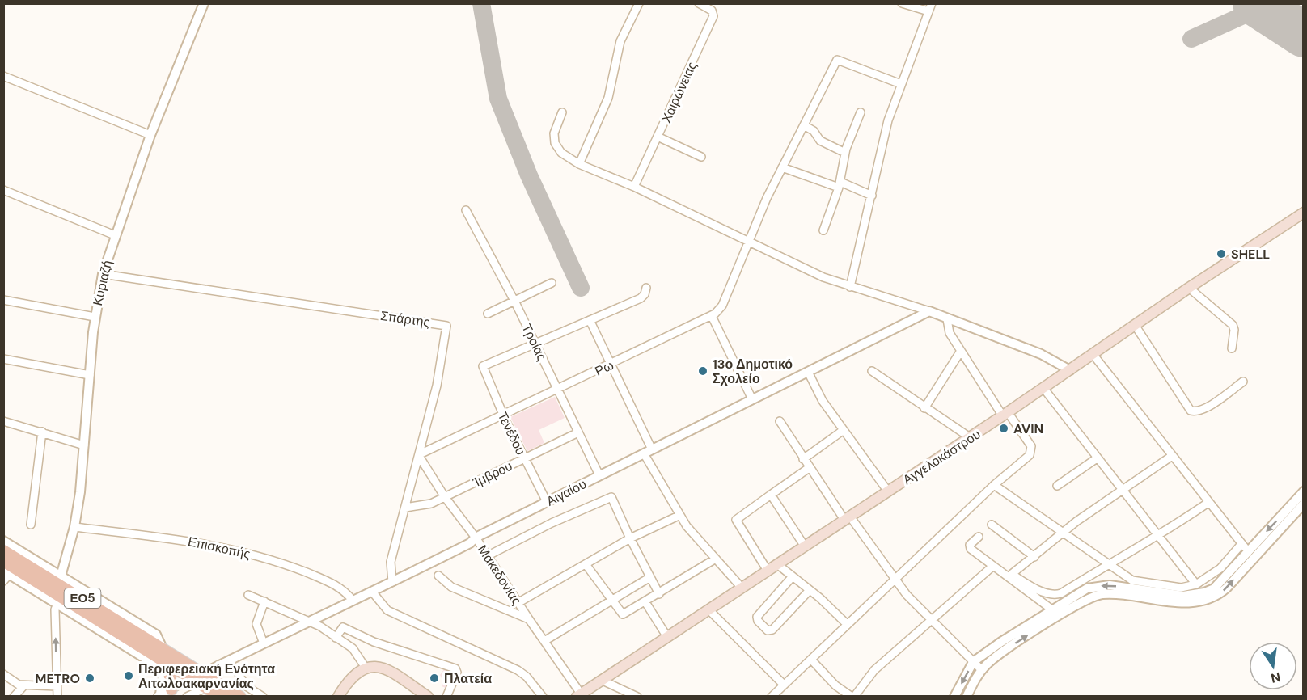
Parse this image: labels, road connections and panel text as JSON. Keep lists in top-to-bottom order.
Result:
{
  "streets": {
    "main road": ["Αγγελοκάστρου", "ΕΟ5"],
    "street": [
      "Χαιρώνειας",
      "Κυριαζή",
      "Σπάρτης",
      "Τροίας",
      "Ρω",
      "Τενέδου",
      "Ίμβρου",
      "Αιγαίου",
      "Επισκοπής",
      "Μακεδονίας"
    ]
  },
  "crossings": [
    ["Κυριαζή", "Σπάρτης"],
    ["Κυριαζή", "Επισκοπής"],
    ["Σπάρτης", "Ρω"],
    ["Σπάρτης", "Ίμβρου"],
    ["Σπάρτης", "Αιγαίου"],
    ["Σπάρτης", "Μακεδονίας"],
    ["Τροίας", "Ρω"],
    ["Τροίας", "Τενέδου"],
    ["Τροίας", "Ίμβρου"],
    ["Τροίας", "Αιγαίου"],
    ["Ρω", "Τενέδου"],
    ["Ρω", "Μακεδονίας"],
    ["Τενέδου", "Ίμβρου"],
    ["Τενέδου", "Αιγαίου"],
    ["Αγγελοκάστρου", "Μακεδονίας"],
    ["Ίμβρου", "Μακεδονίας"],
    ["Αιγαίου", "Επισκοπής"],
    ["Αιγαίου", "Μακεδονίας"],
    ["Αιγαίου", "ΕΟ5"]
  ],
  "places": [
    "SHELL",
    "13ο Δημοτικό Σχολείο",
    "AVIN",
    "Περιφερειακή Ενότητα Αιτωλοακαρνανίας",
    "METRO",
    "Πλατεία"
  ],
  "north": "bottom"
}
